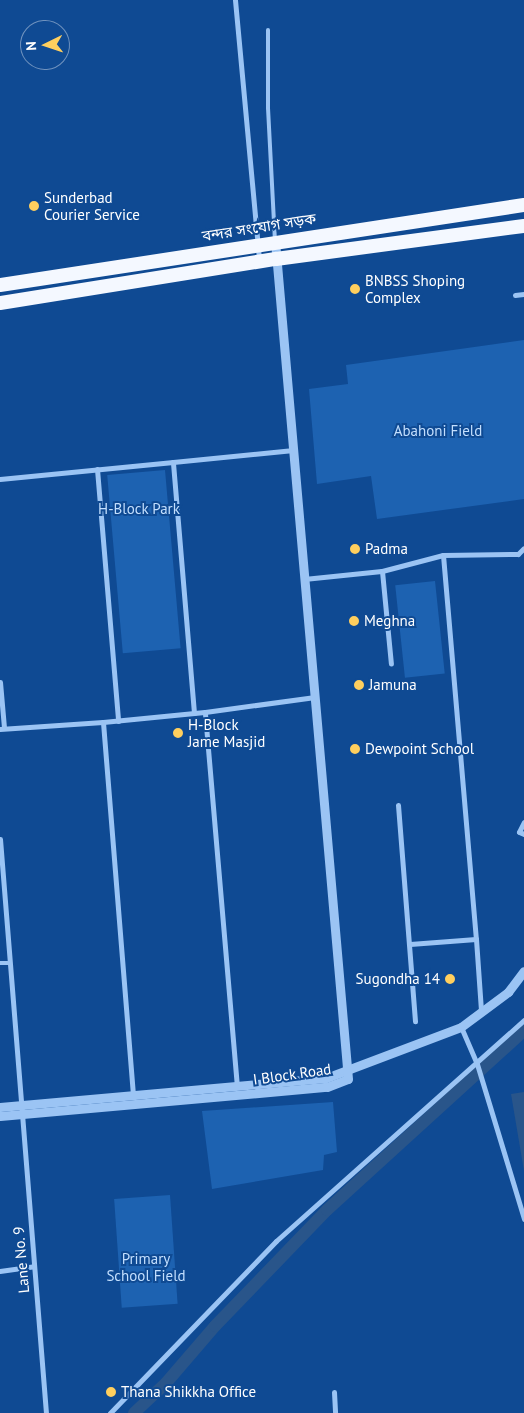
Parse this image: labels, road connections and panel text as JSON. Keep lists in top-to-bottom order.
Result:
{
  "streets": {
    "highway": ["বন্দর সংযোগ সড়ক"],
    "street": ["I Block Road", "Lane No. 9"]
  },
  "crossings": [
    ["I Block Road", "Lane No. 9"]
  ],
  "parks": ["Abahoni Field", "H-Block Park", "Primary School Field"],
  "places": [
    "Sunderbad Courier Service",
    "BNBSS Shoping Complex",
    "Padma",
    "Meghna",
    "Jamuna",
    "H-Block Jame Masjid",
    "Dewpoint School",
    "Sugondha 14",
    "Thana Shikkha Office"
  ],
  "north": "left"
}
